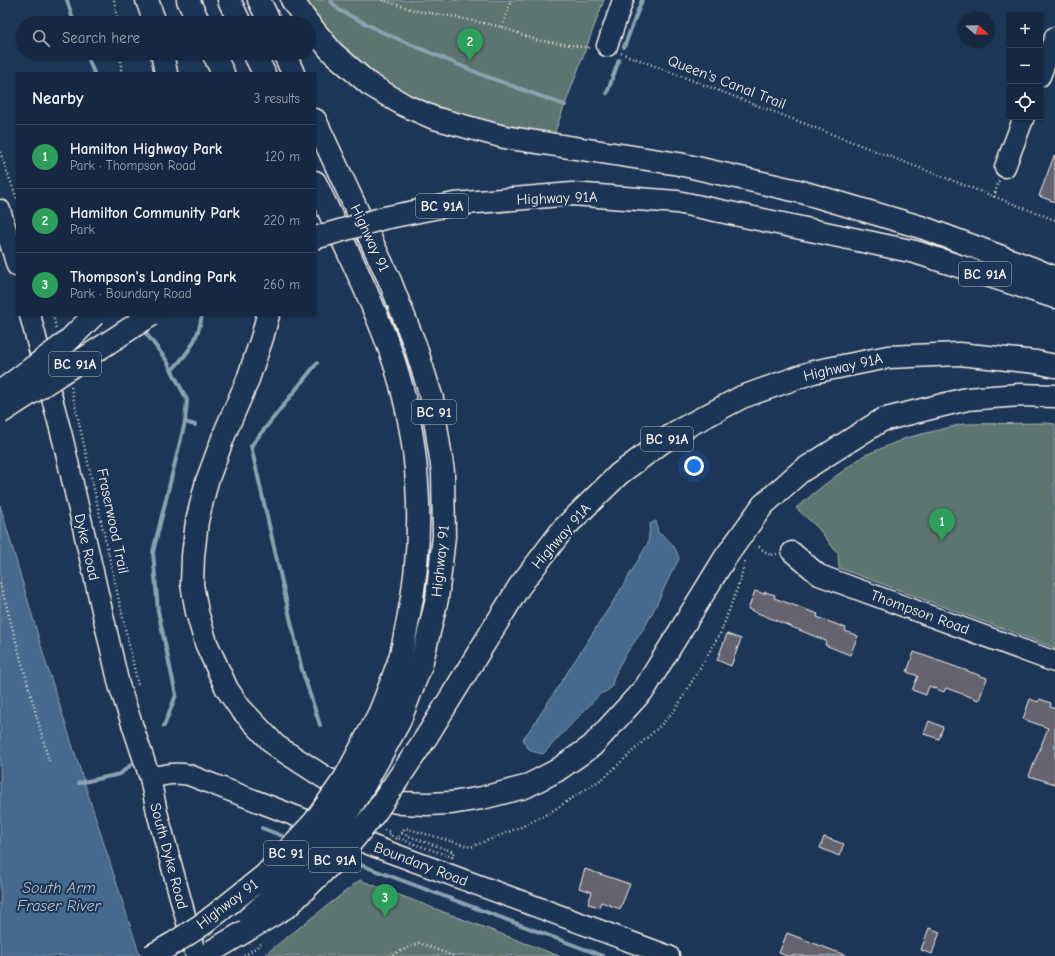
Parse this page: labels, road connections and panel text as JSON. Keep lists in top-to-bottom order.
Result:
{
  "streets": {
    "highway": [
      "Highway 91A",
      "BC 91A",
      "Highway 91",
      "BC 91"
    ],
    "street": [
      "Dyke Road",
      "Thompson Road",
      "South Dyke Road",
      "Boundary Road"
    ],
    "path": ["Queen's Canal Trail", "Fraserwood Trail"]
  },
  "crossings": [
    ["Highway 91A", "Highway 91"],
    ["Highway 91A", "South Dyke Road"],
    ["Highway 91", "South Dyke Road"],
    ["Dyke Road", "South Dyke Road"],
    ["Dyke Road", "Boundary Road"],
    ["South Dyke Road", "Boundary Road"]
  ],
  "water": ["South Arm Fraser River"],
  "north": "right",
  "page": {
    "map_buttons": ["+", "−"],
    "search": "Search here",
    "pins": ["2", "1", "3"],
    "heading": ["Nearby", "3 results"],
    "list": [
      {
        "mark": "1",
        "name": "Hamilton Highway Park",
        "note": "Park · Thompson Road",
        "value": "120 m"
      },
      {
        "mark": "2",
        "name": "Hamilton Community Park",
        "note": "Park",
        "value": "220 m"
      },
      {
        "mark": "3",
        "name": "Thompson's Landing Park",
        "note": "Park · Boundary Road",
        "value": "260 m"
      }
    ]
  }
}
